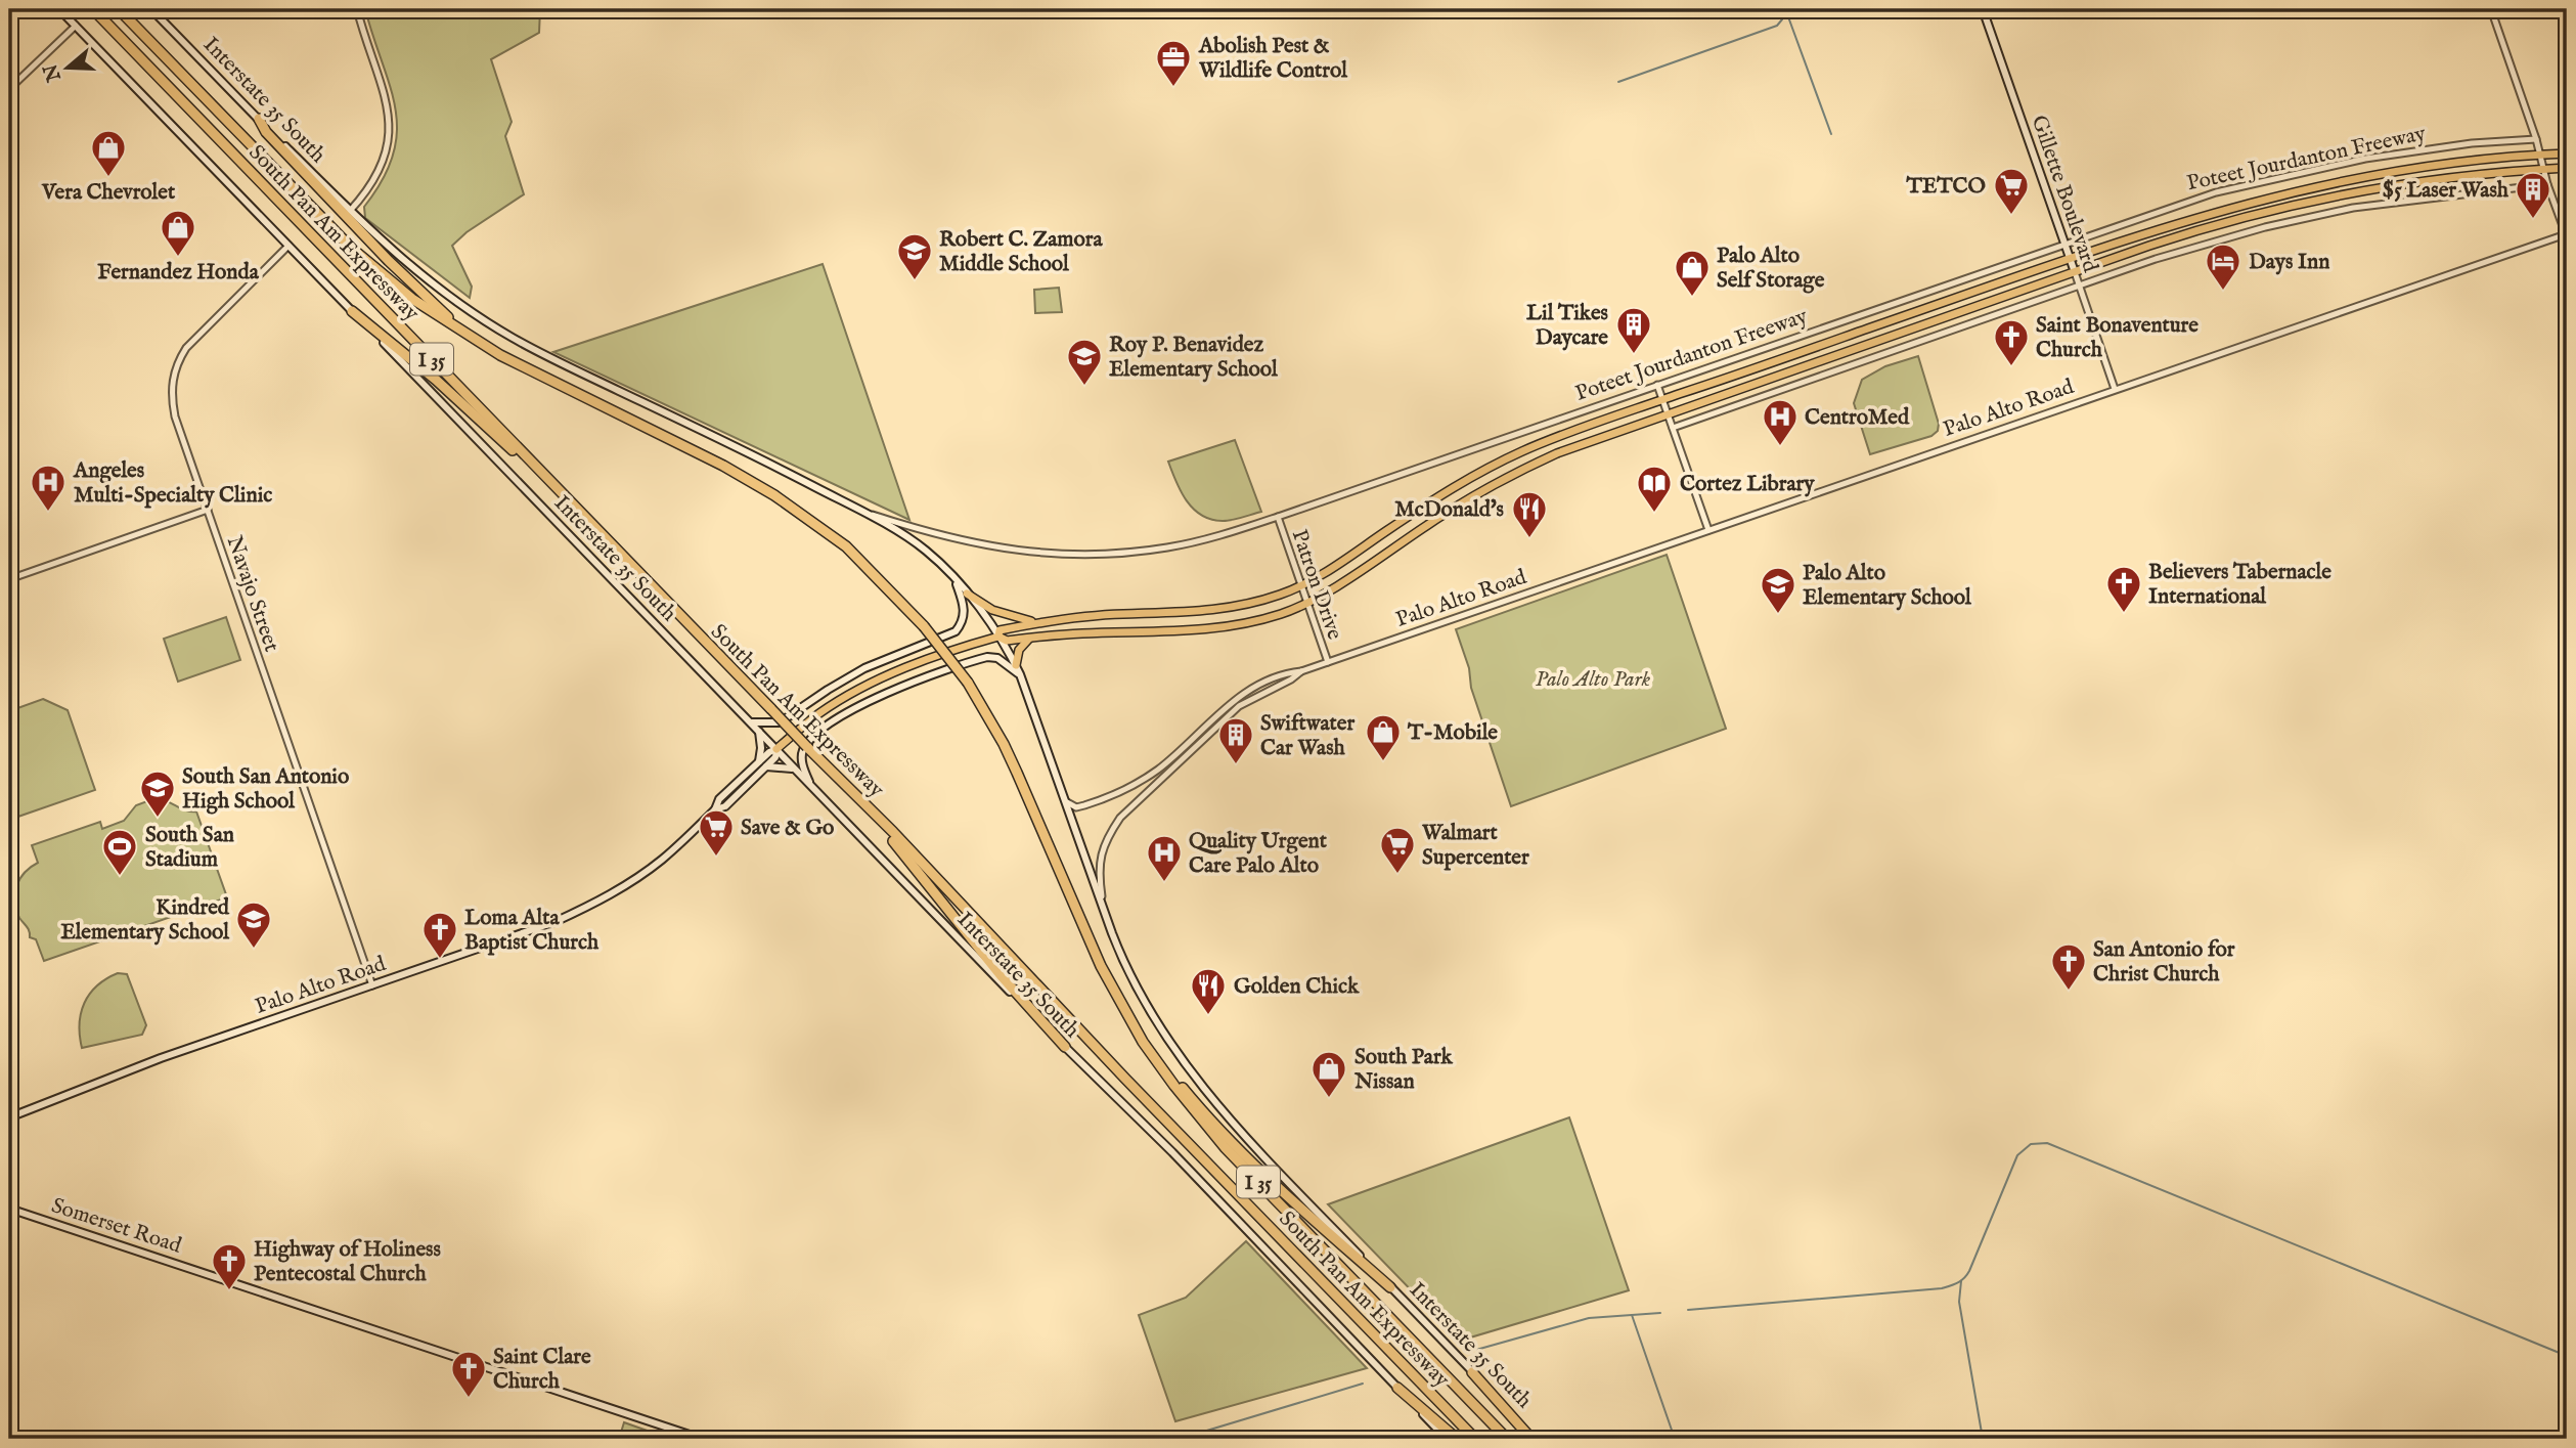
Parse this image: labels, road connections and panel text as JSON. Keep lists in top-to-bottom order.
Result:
{
  "streets": {
    "highway": ["South Pan Am Expressway", "I 35"],
    "main road": [
      "Interstate 35 South",
      "Poteet Jourdanton Freeway",
      "Gillette Boulevard",
      "Palo Alto Road",
      "Somerset Road"
    ],
    "street": ["Patron Drive", "Navajo Street"]
  },
  "crossings": [
    ["Interstate 35 South", "Poteet Jourdanton Freeway"],
    ["Interstate 35 South", "Palo Alto Road"],
    ["Interstate 35 South", "Navajo Street"],
    ["Poteet Jourdanton Freeway", "Gillette Boulevard"],
    ["Poteet Jourdanton Freeway", "Palo Alto Road"],
    ["Poteet Jourdanton Freeway", "Patron Drive"],
    ["Gillette Boulevard", "Palo Alto Road"],
    ["Palo Alto Road", "Patron Drive"],
    ["Palo Alto Road", "Navajo Street"]
  ],
  "parks": ["Palo Alto Park"],
  "places": {
    "office": ["Abolish Pest & Wildlife Control"],
    "shop": [
      "Vera Chevrolet",
      "Fernandez Honda",
      "Palo Alto Self Storage",
      "T-Mobile",
      "South Park Nissan"
    ],
    "supermarket": ["TETCO", "Save & Go", "Walmart Supercenter"],
    "building": ["$5 Laser Wash", "Lil Tikes Daycare", "Swiftwater Car Wash"],
    "school or university": [
      "Robert C. Zamora Middle School",
      "Roy P. Benavidez Elementary School",
      "Palo Alto Elementary School",
      "South San Antonio High School",
      "Kindred Elementary School"
    ],
    "hotel": ["Days Inn"],
    "church": [
      "Saint Bonaventure Church",
      "Believers Tabernacle International",
      "Loma Alta Baptist Church",
      "San Antonio for Christ Church",
      "Highway of Holiness Pentecostal Church",
      "Saint Clare Church"
    ],
    "hospital": ["CentroMed", "Angeles Multi-Specialty Clinic", "Quality Urgent Care Palo Alto"],
    "library": ["Cortez Library"],
    "restaurant": ["McDonald's", "Golden Chick"],
    "sports": ["South San Stadium"]
  },
  "north": "left"
}
